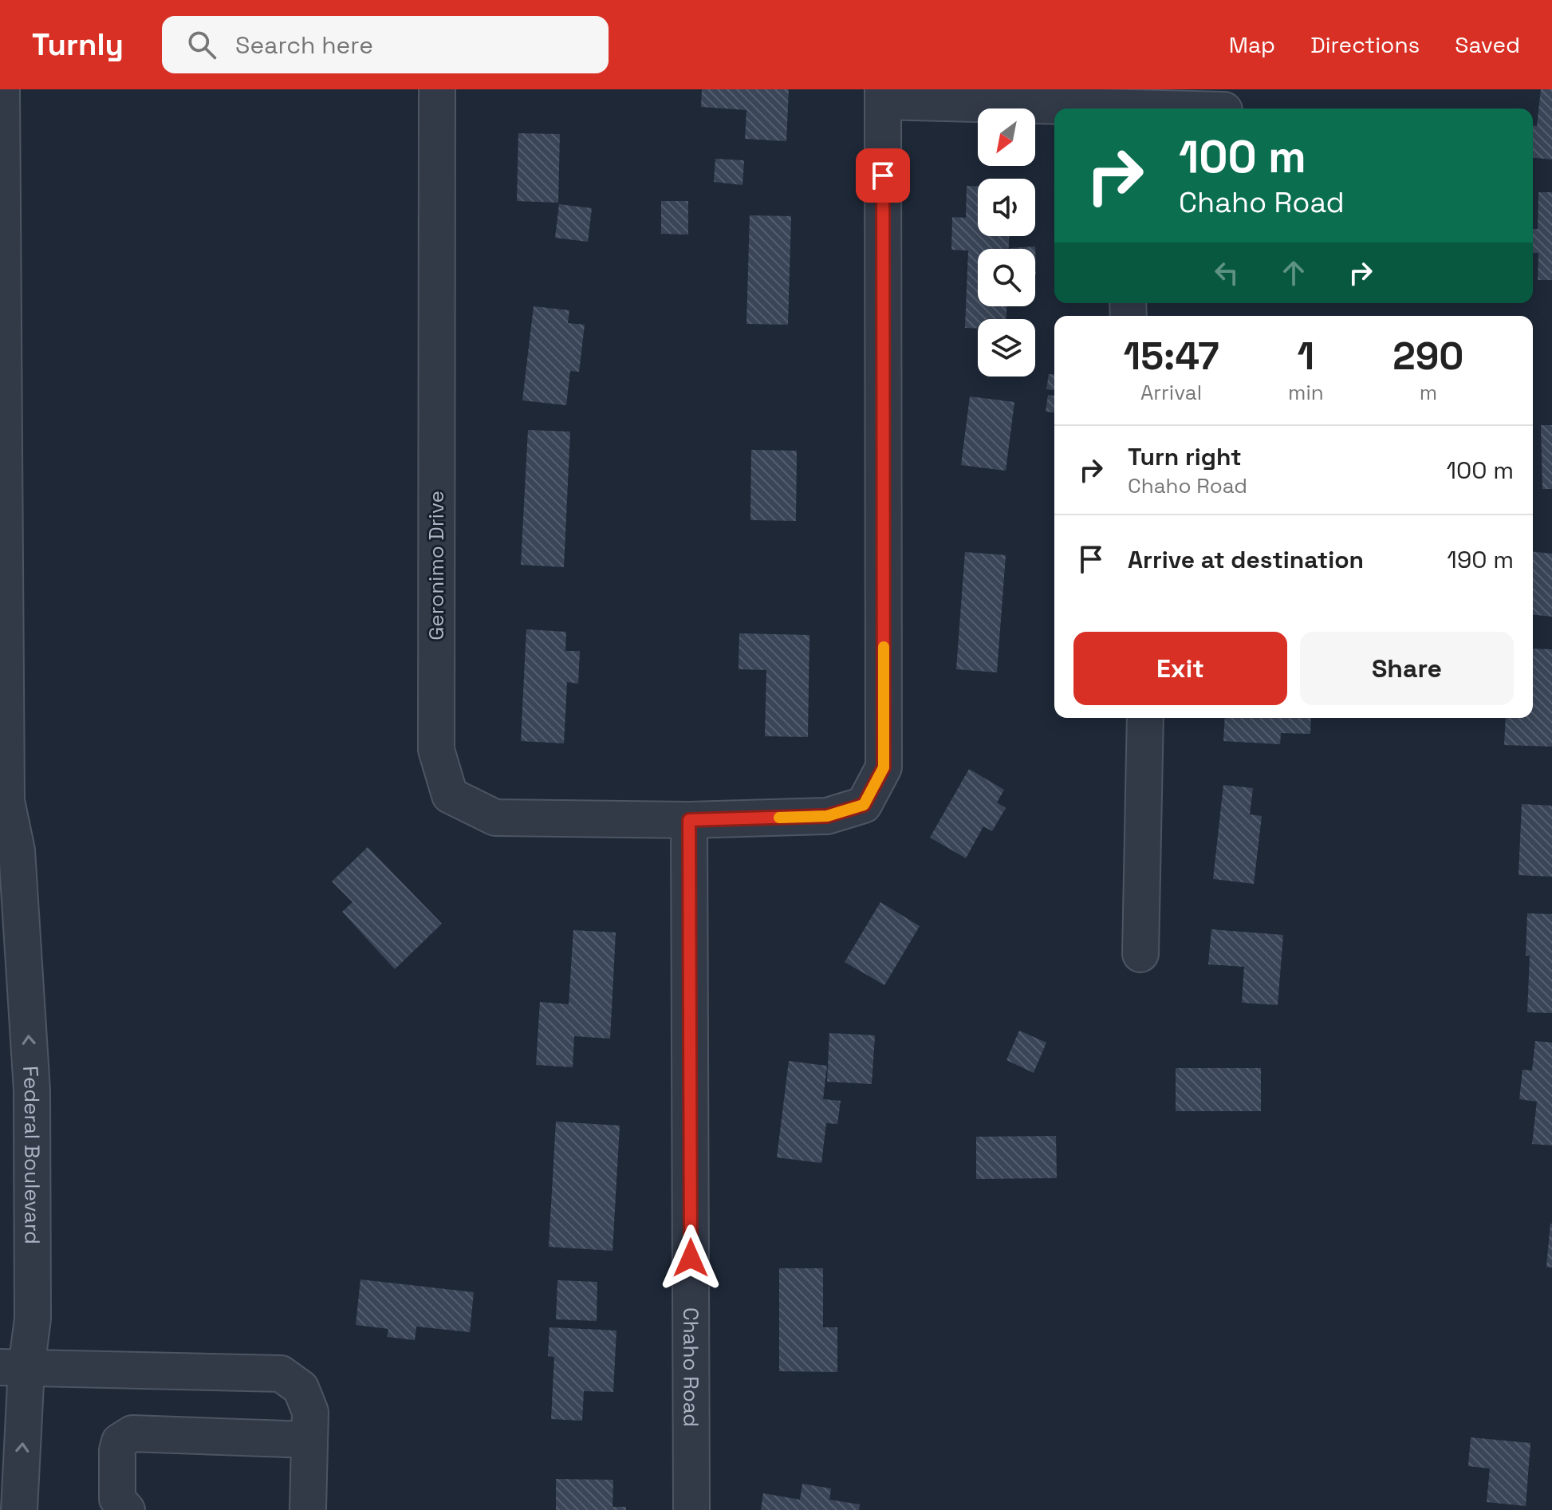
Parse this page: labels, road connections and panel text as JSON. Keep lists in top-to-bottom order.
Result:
{
  "streets": {
    "street": ["Geronimo Drive", "Federal Boulevard", "Chaho Road"]
  },
  "crossings": [
    ["Geronimo Drive", "Chaho Road"]
  ],
  "one_way": ["Federal Boulevard"],
  "north": "bottom left",
  "page": {
    "header": "Turnly",
    "search": "Search here",
    "nav": ["Map", "Directions", "Saved"],
    "turn": ["100 m", "Chaho Road"],
    "eta": [
      "15:47",
      "Arrival",
      "1",
      "min",
      "290",
      "m"
    ],
    "list": [
      {
        "name": "Turn right",
        "note": "Chaho Road",
        "value": "100 m"
      },
      {
        "name": "Arrive at destination",
        "value": "190 m"
      }
    ],
    "buttons": ["Exit", "Share"]
  }
}
